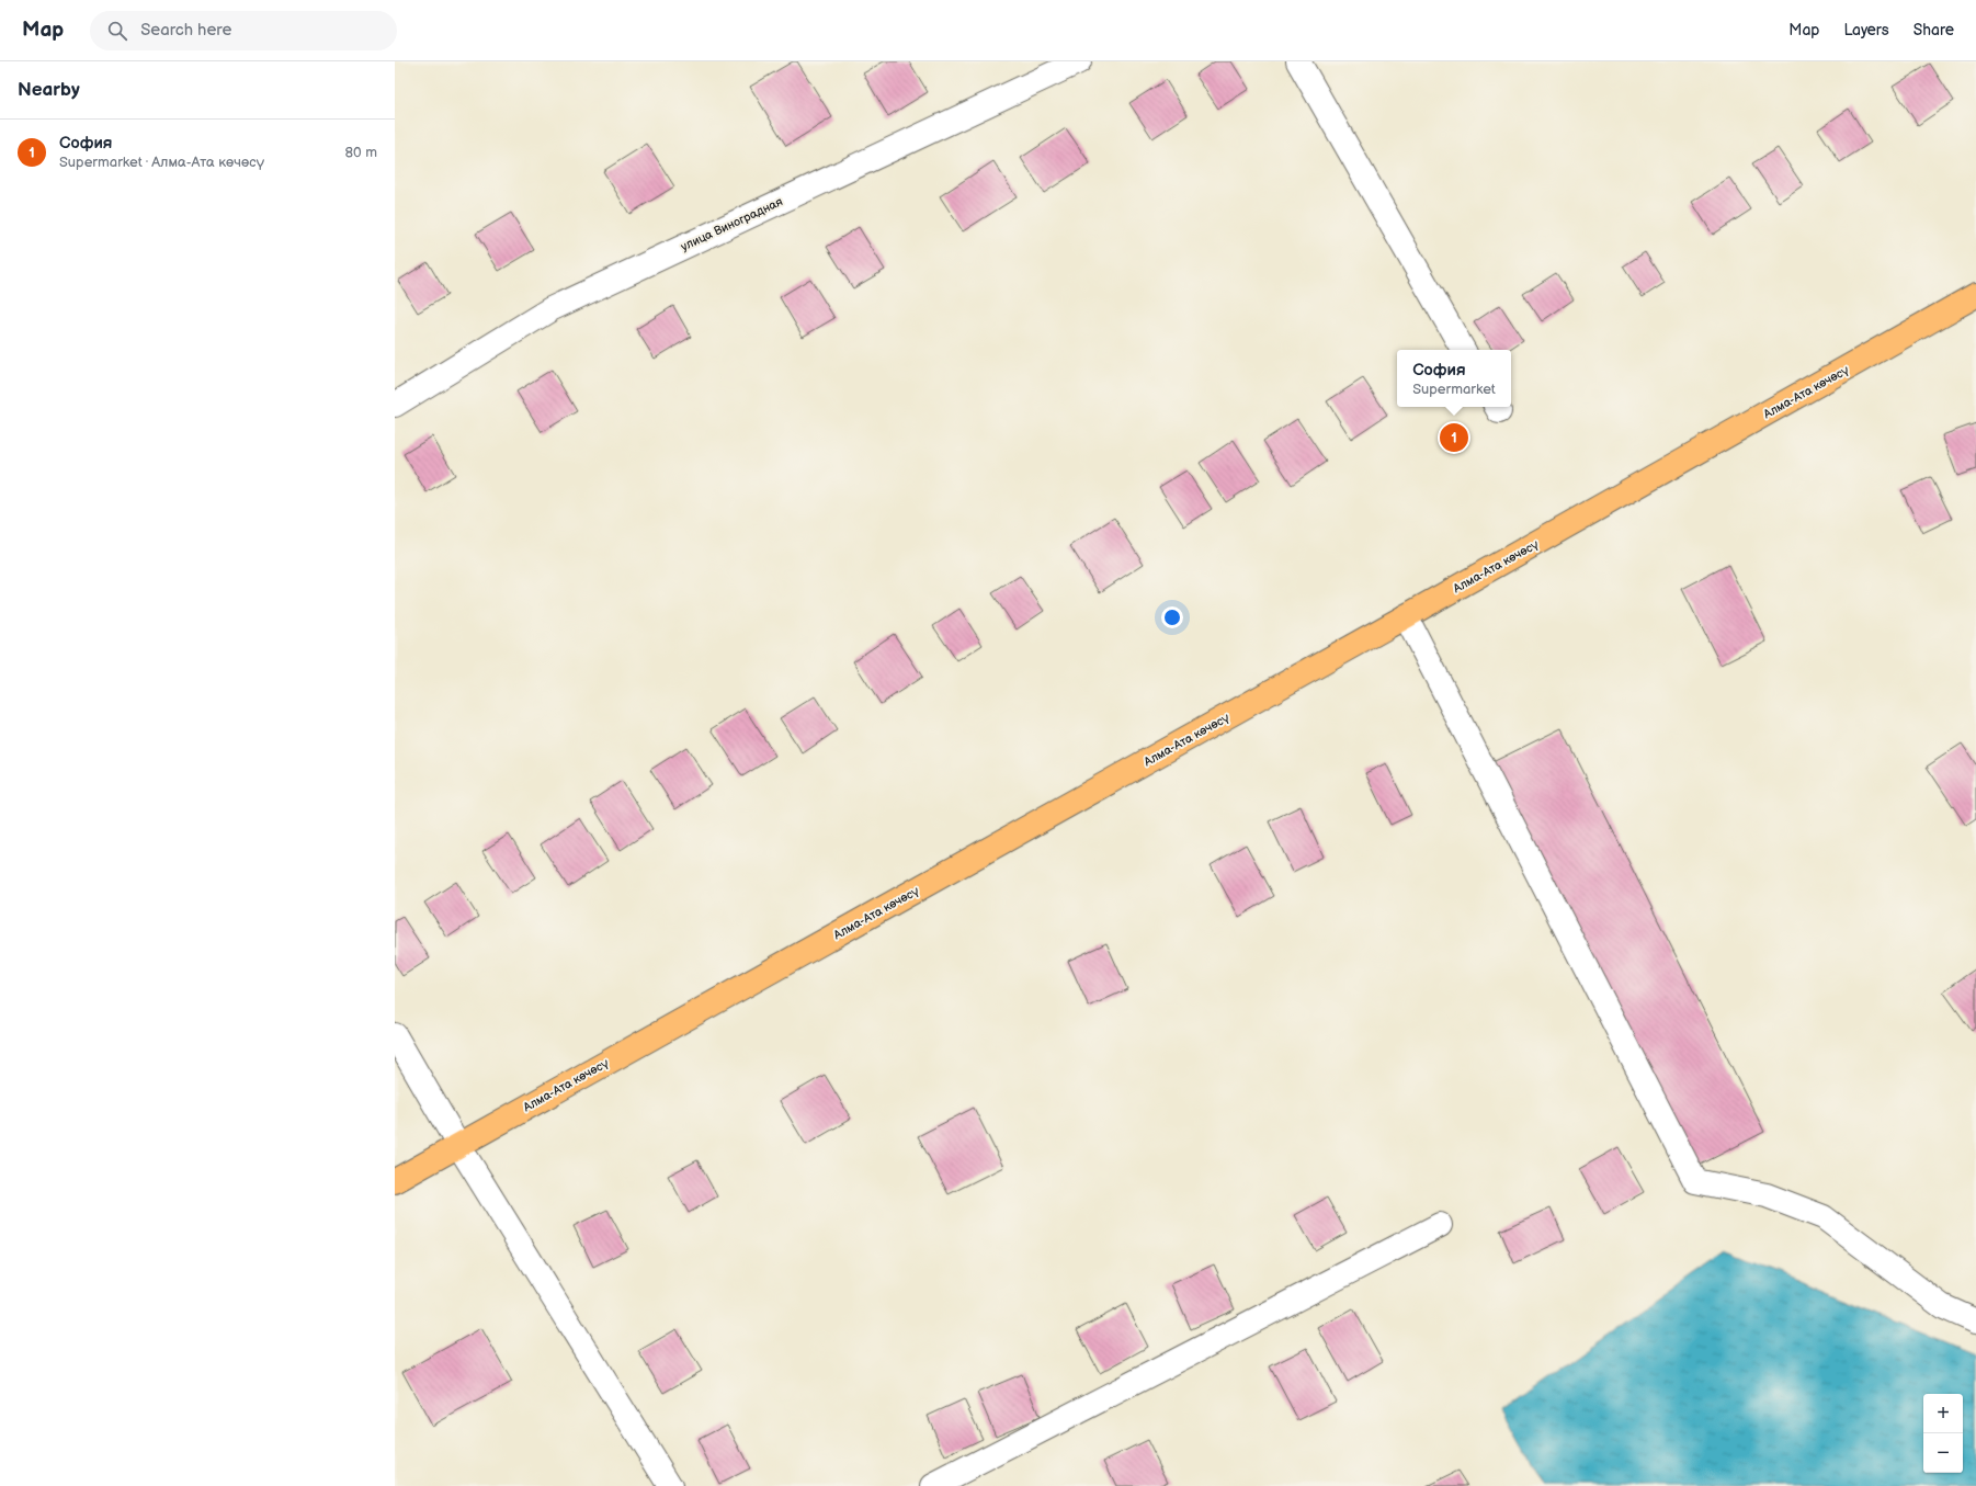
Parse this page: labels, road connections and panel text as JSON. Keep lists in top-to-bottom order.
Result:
{
  "streets": {
    "highway": ["Алма-Ата көчөсү"],
    "street": ["улица Виноградная"]
  },
  "page": {
    "header": "Map",
    "search": "Search here",
    "nav": ["Map", "Layers", "Share"],
    "heading": "Nearby",
    "list": [
      {
        "mark": "1",
        "name": "София",
        "note": "Supermarket · Алма-Ата көчөсү",
        "value": "80 m"
      }
    ],
    "popup": ["София", "Supermarket"],
    "pins": "1",
    "map_buttons": ["+", "−"]
  }
}
